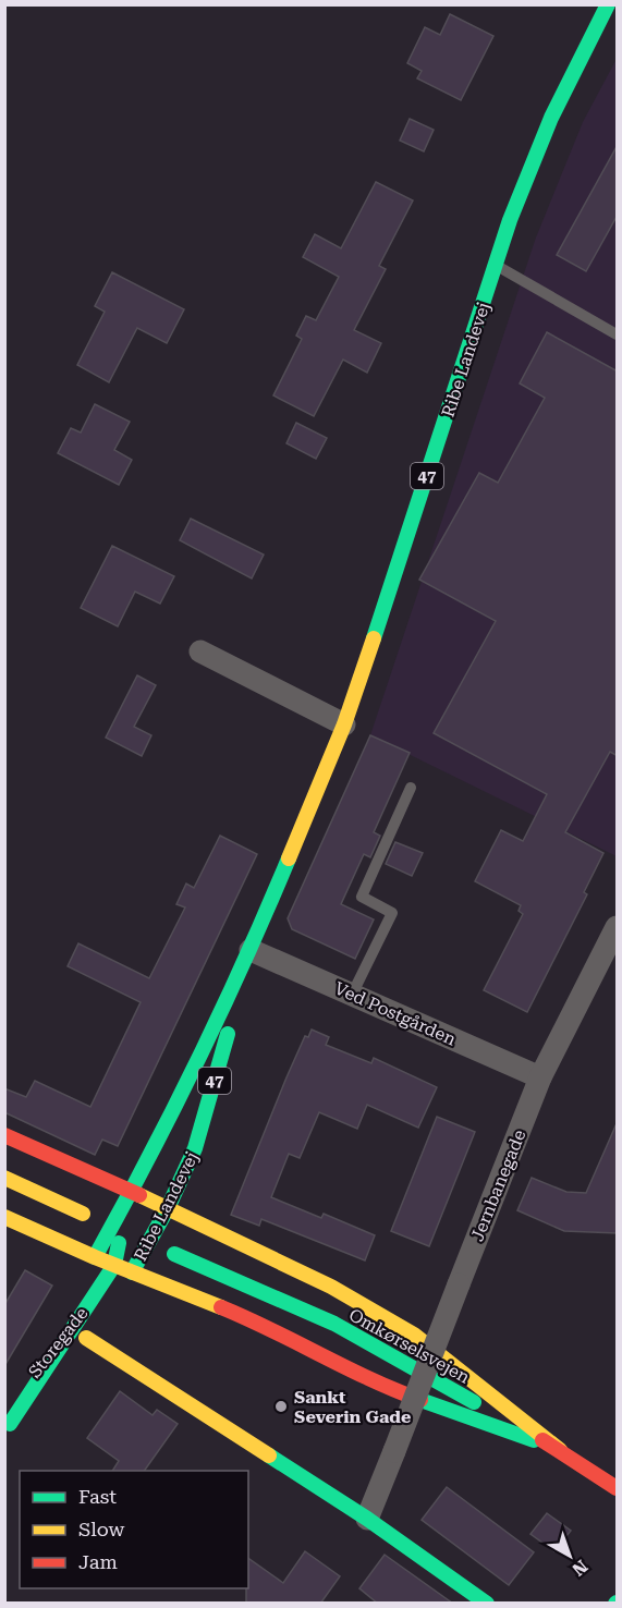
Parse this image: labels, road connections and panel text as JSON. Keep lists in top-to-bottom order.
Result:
{
  "streets": {
    "main road": [
      "Ribe Landevej",
      "47",
      "Storegade",
      "Omkørselsvejen"
    ],
    "street": ["Ved Postgården", "Jernbanegade"]
  },
  "crossings": [
    ["Ribe Landevej", "Ved Postgården"],
    ["Ved Postgården", "Jernbanegade"]
  ],
  "places": ["Sankt Severin Gade"],
  "legend": ["Fast", "Slow", "Jam"],
  "north": "bottom right"
}
